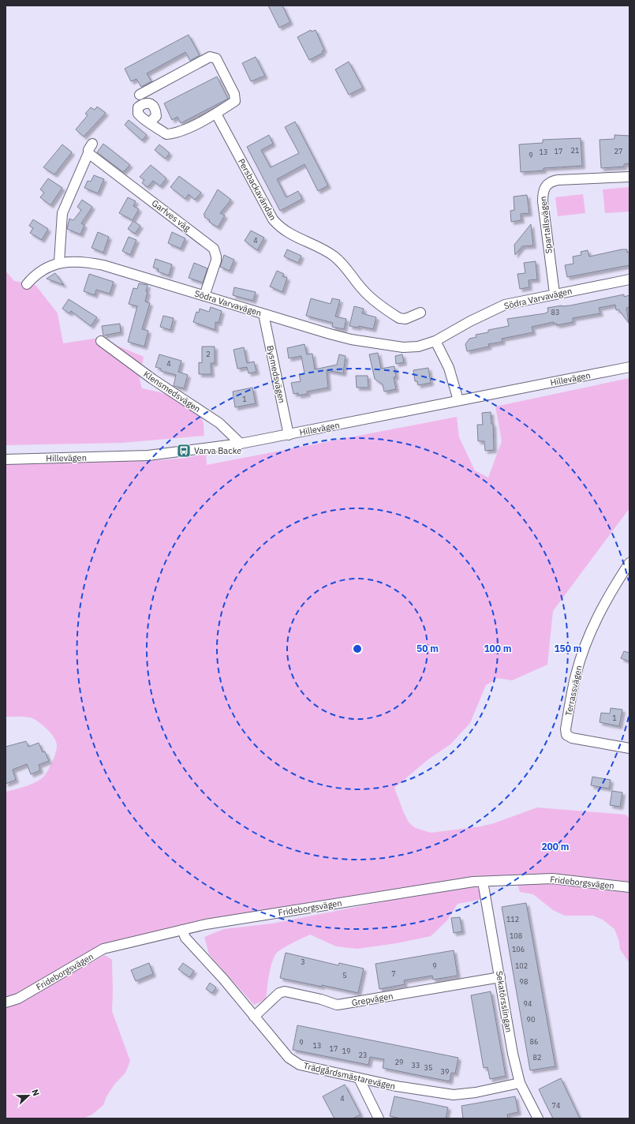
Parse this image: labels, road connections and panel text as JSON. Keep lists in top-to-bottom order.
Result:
{
  "streets": {
    "street": [
      "Persbackavändan",
      "Garfves väg",
      "Spartallsvägen",
      "Södra Varvavägen",
      "Bysmedsvägen",
      "Hillevägen",
      "Klensmedsvägen",
      "Terrassvägen",
      "Frideborgsvägen",
      "Grepvägen",
      "Sekatörsslingan",
      "Trädgårdsmästarevägen"
    ]
  },
  "crossings": [
    ["Garfves väg", "Södra Varvavägen"],
    ["Spartallsvägen", "Södra Varvavägen"],
    ["Södra Varvavägen", "Bysmedsvägen"],
    ["Bysmedsvägen", "Hillevägen"],
    ["Hillevägen", "Klensmedsvägen"],
    ["Frideborgsvägen", "Sekatörsslingan"],
    ["Frideborgsvägen", "Trädgårdsmästarevägen"],
    ["Grepvägen", "Sekatörsslingan"],
    ["Grepvägen", "Trädgårdsmästarevägen"],
    ["Sekatörsslingan", "Trädgårdsmästarevägen"]
  ],
  "places": {
    "bus stop": ["Varva Backe"]
  },
  "house_numbers": [
    "21",
    "17",
    "27",
    "13",
    "9",
    "4",
    "83",
    "2",
    "4",
    "1",
    "1",
    "112",
    "108",
    "106",
    "3",
    "9",
    "102",
    "7",
    "5",
    "98",
    "94",
    "90",
    "86",
    "9",
    "13",
    "17",
    "19",
    "23",
    "82",
    "29",
    "33",
    "35",
    "39",
    "4",
    "74"
  ],
  "north": "right",
  "rings": [
    "50 m",
    "100 m",
    "150 m",
    "200 m"
  ]
}
